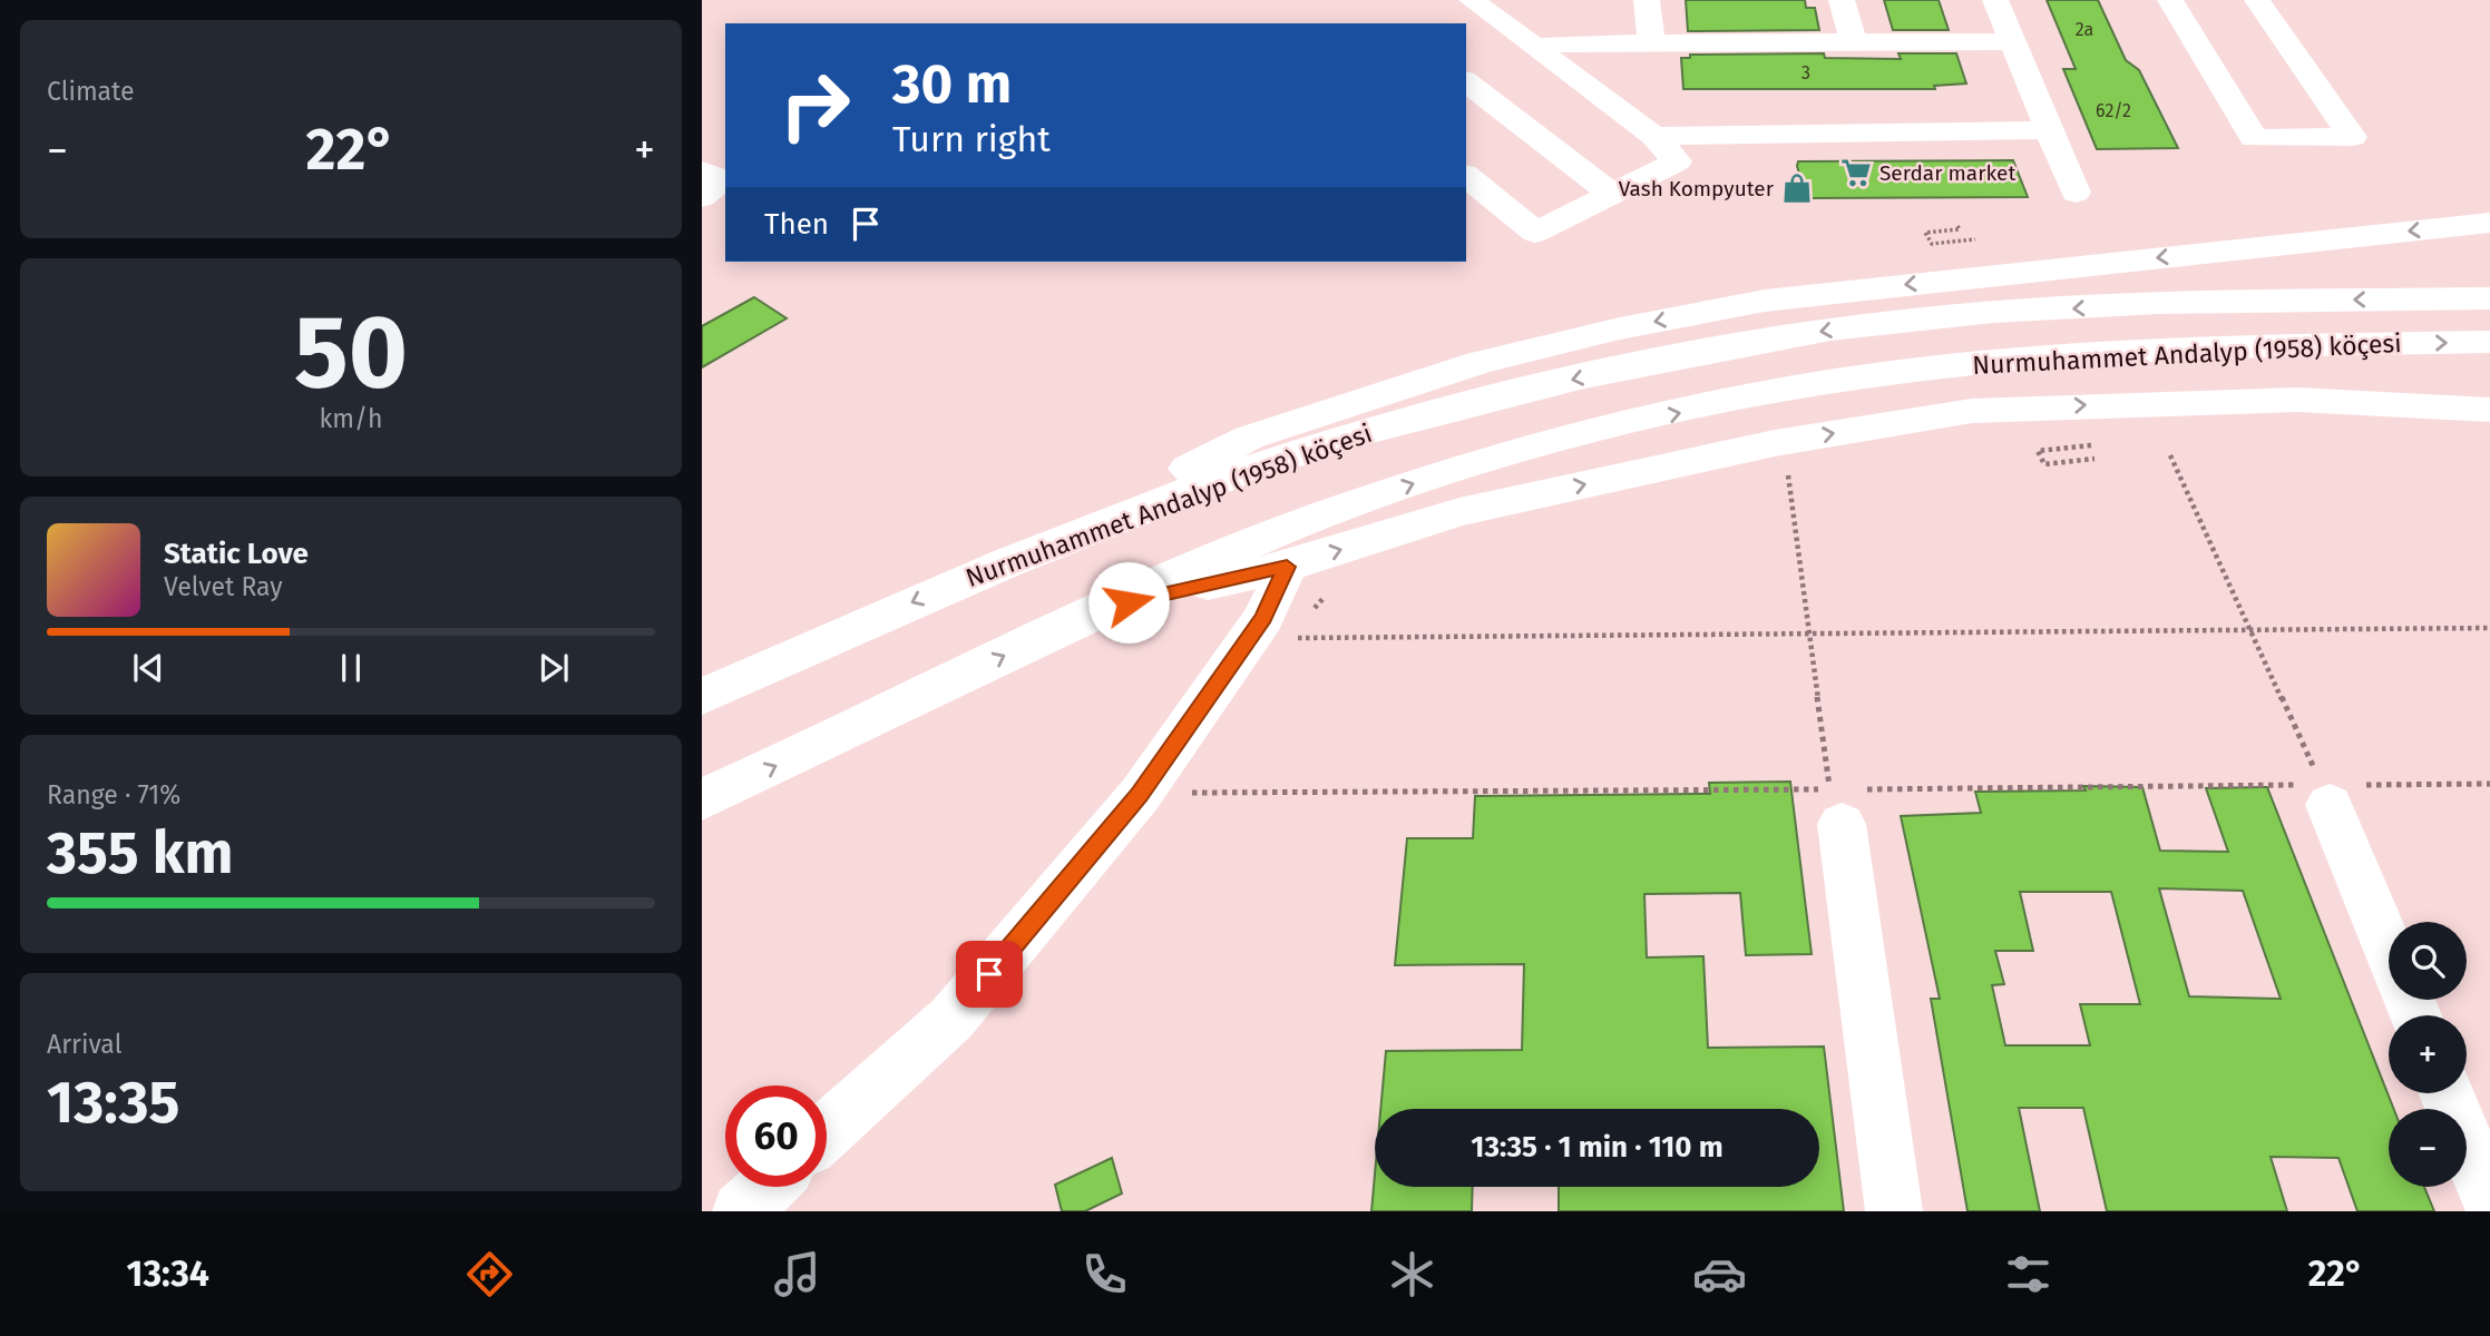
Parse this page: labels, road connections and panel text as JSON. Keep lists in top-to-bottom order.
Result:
{
  "streets": {
    "main road": ["Nurmuhammet Andalyp (1958) köçesi"]
  },
  "places": {
    "supermarket": ["Serdar market"],
    "shop": ["Vash Kompyuter"]
  },
  "house_numbers": ["2a", "3", "62/2"],
  "page": {
    "tile": [
      "Climate",
      ["50", "km/h"],
      ["Range · 71%", "355 km"],
      ["Arrival", "13:35"]
    ],
    "turn": ["30 m", "Turn right"],
    "heat": ["−", "22°", "+"],
    "then": "Then",
    "song": ["Static Love", "Velvet Ray"],
    "map_buttons": ["+", "−"],
    "limit": "60",
    "trip": "13:35 · 1 min · 110 m",
    "tabs": ["13:34", "22°"]
  }
}
